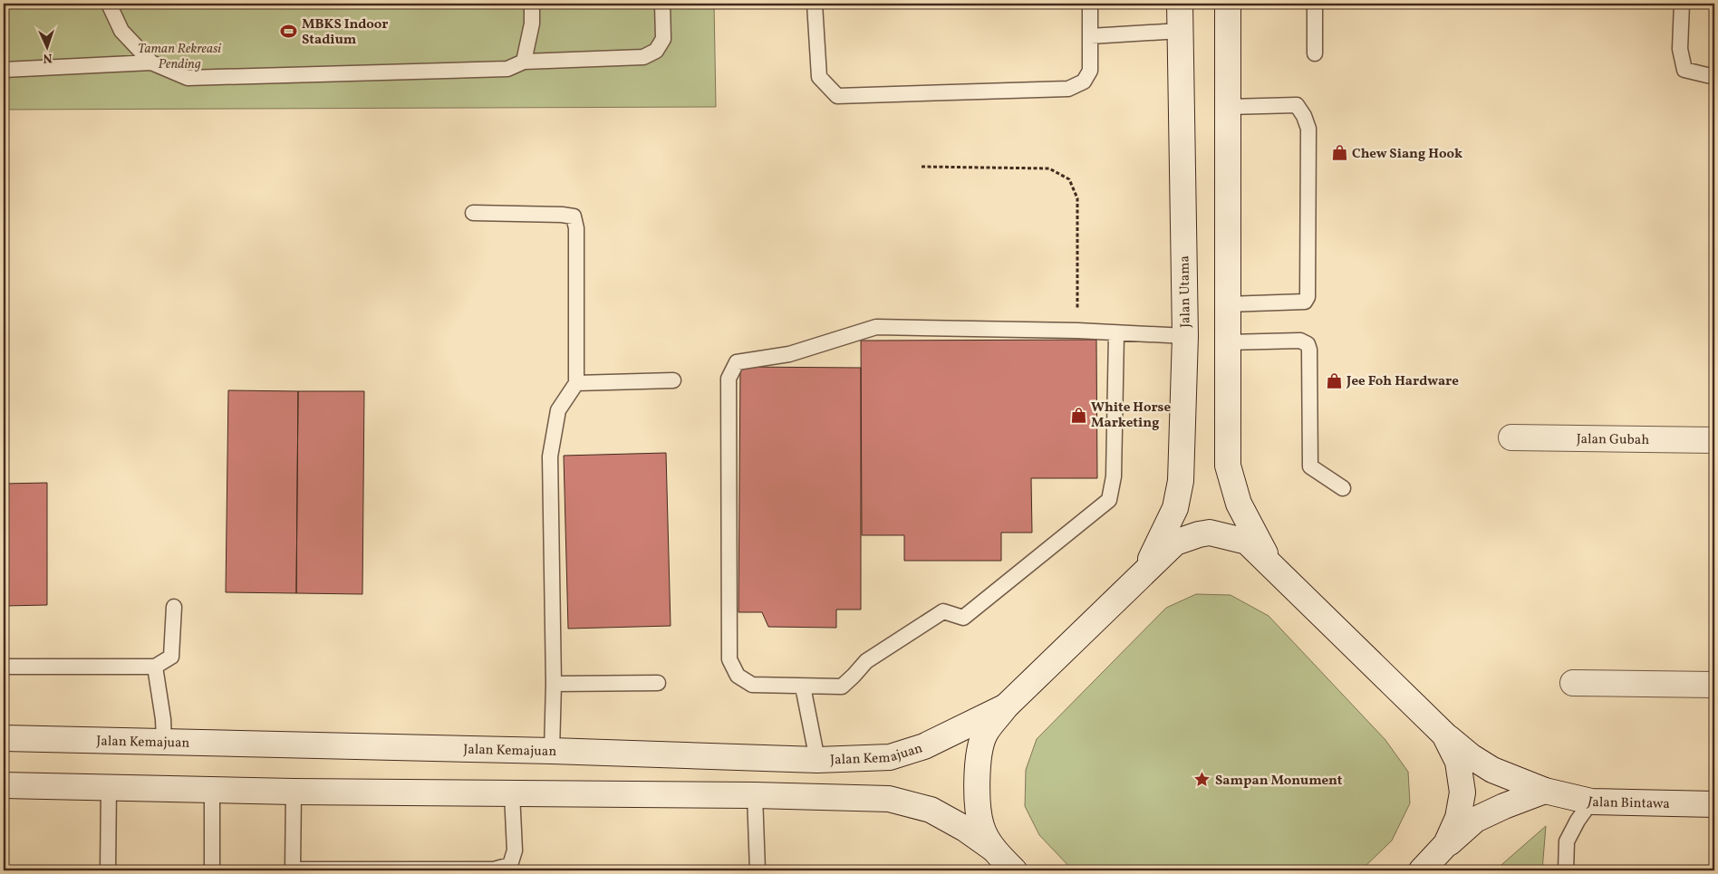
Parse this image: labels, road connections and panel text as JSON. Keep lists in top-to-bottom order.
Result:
{
  "streets": {
    "main road": [
      "Jalan Utama",
      "Jalan Gubah",
      "Jalan Kemajuan",
      "Jalan Bintawa"
    ]
  },
  "crossings": [
    ["Jalan Utama", "Jalan Bintawa"],
    ["Jalan Kemajuan", "Jalan Bintawa"]
  ],
  "parks": ["Taman Rekreasi Pending"],
  "places": {
    "sports": ["MBKS Indoor Stadium"],
    "shop": ["Chew Siang Hook", "Jee Foh Hardware", "White Horse Marketing"],
    "place": ["Sampan Monument"]
  },
  "north": "bottom"
}
